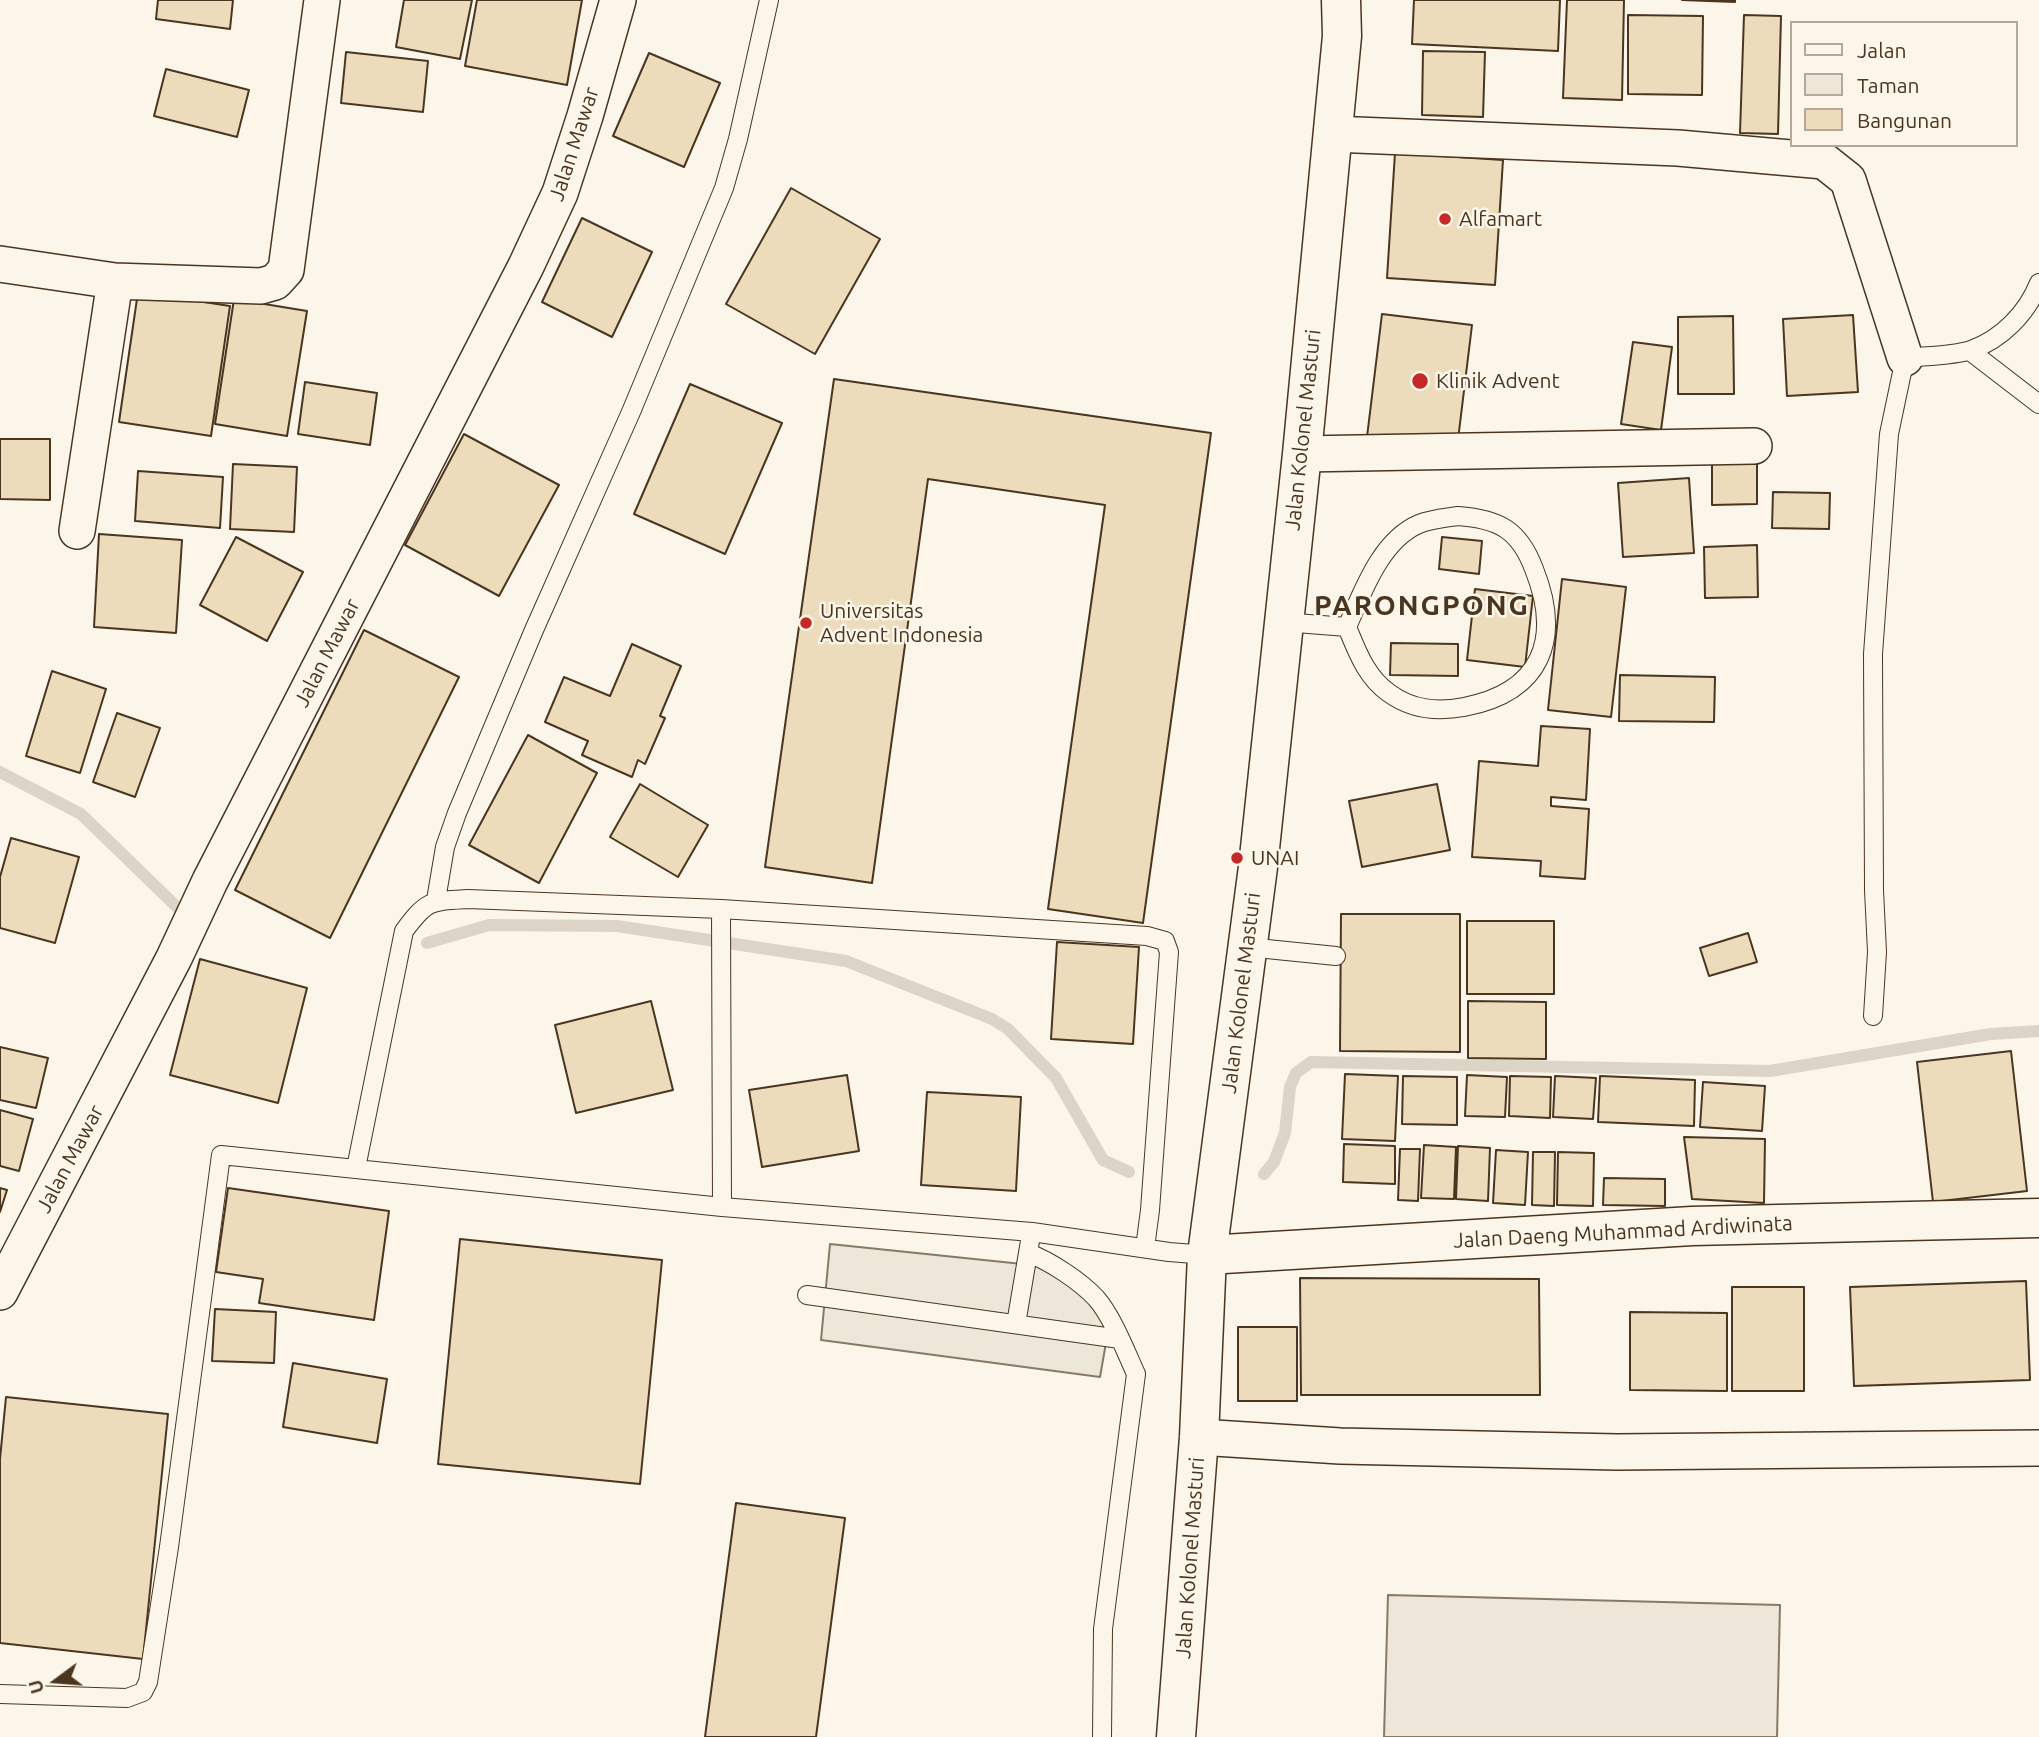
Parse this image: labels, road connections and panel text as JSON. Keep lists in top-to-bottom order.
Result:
{
  "streets": {
    "main road": ["Jalan Kolonel Masturi", "Jalan Daeng Muhammad Ardiwinata"],
    "street": ["Jalan Mawar"]
  },
  "crossings": [
    ["Jalan Kolonel Masturi", "Jalan Daeng Muhammad Ardiwinata"]
  ],
  "districts": ["PARONGPONG"],
  "places": [
    "Alfamart",
    "Klinik Advent",
    "Universitas Advent Indonesia",
    "UNAI"
  ],
  "legend": ["Jalan", "Taman", "Bangunan"],
  "north": "left"
}
